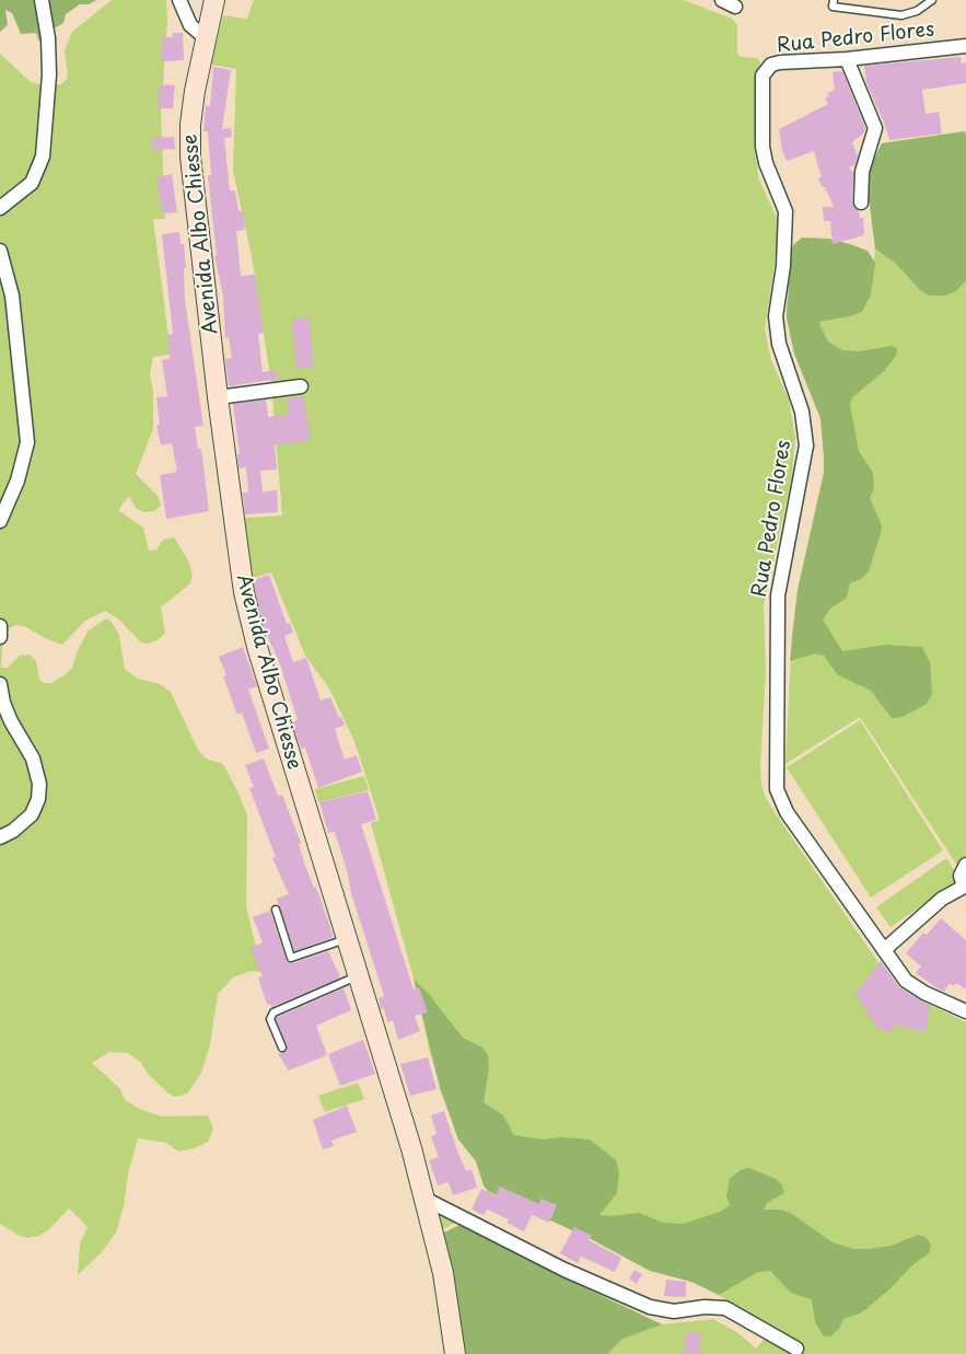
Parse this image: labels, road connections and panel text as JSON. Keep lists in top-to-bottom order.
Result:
{
  "streets": {
    "street": ["Rua Pedro Flores", "Avenida Albo Chiesse"]
  }
}
